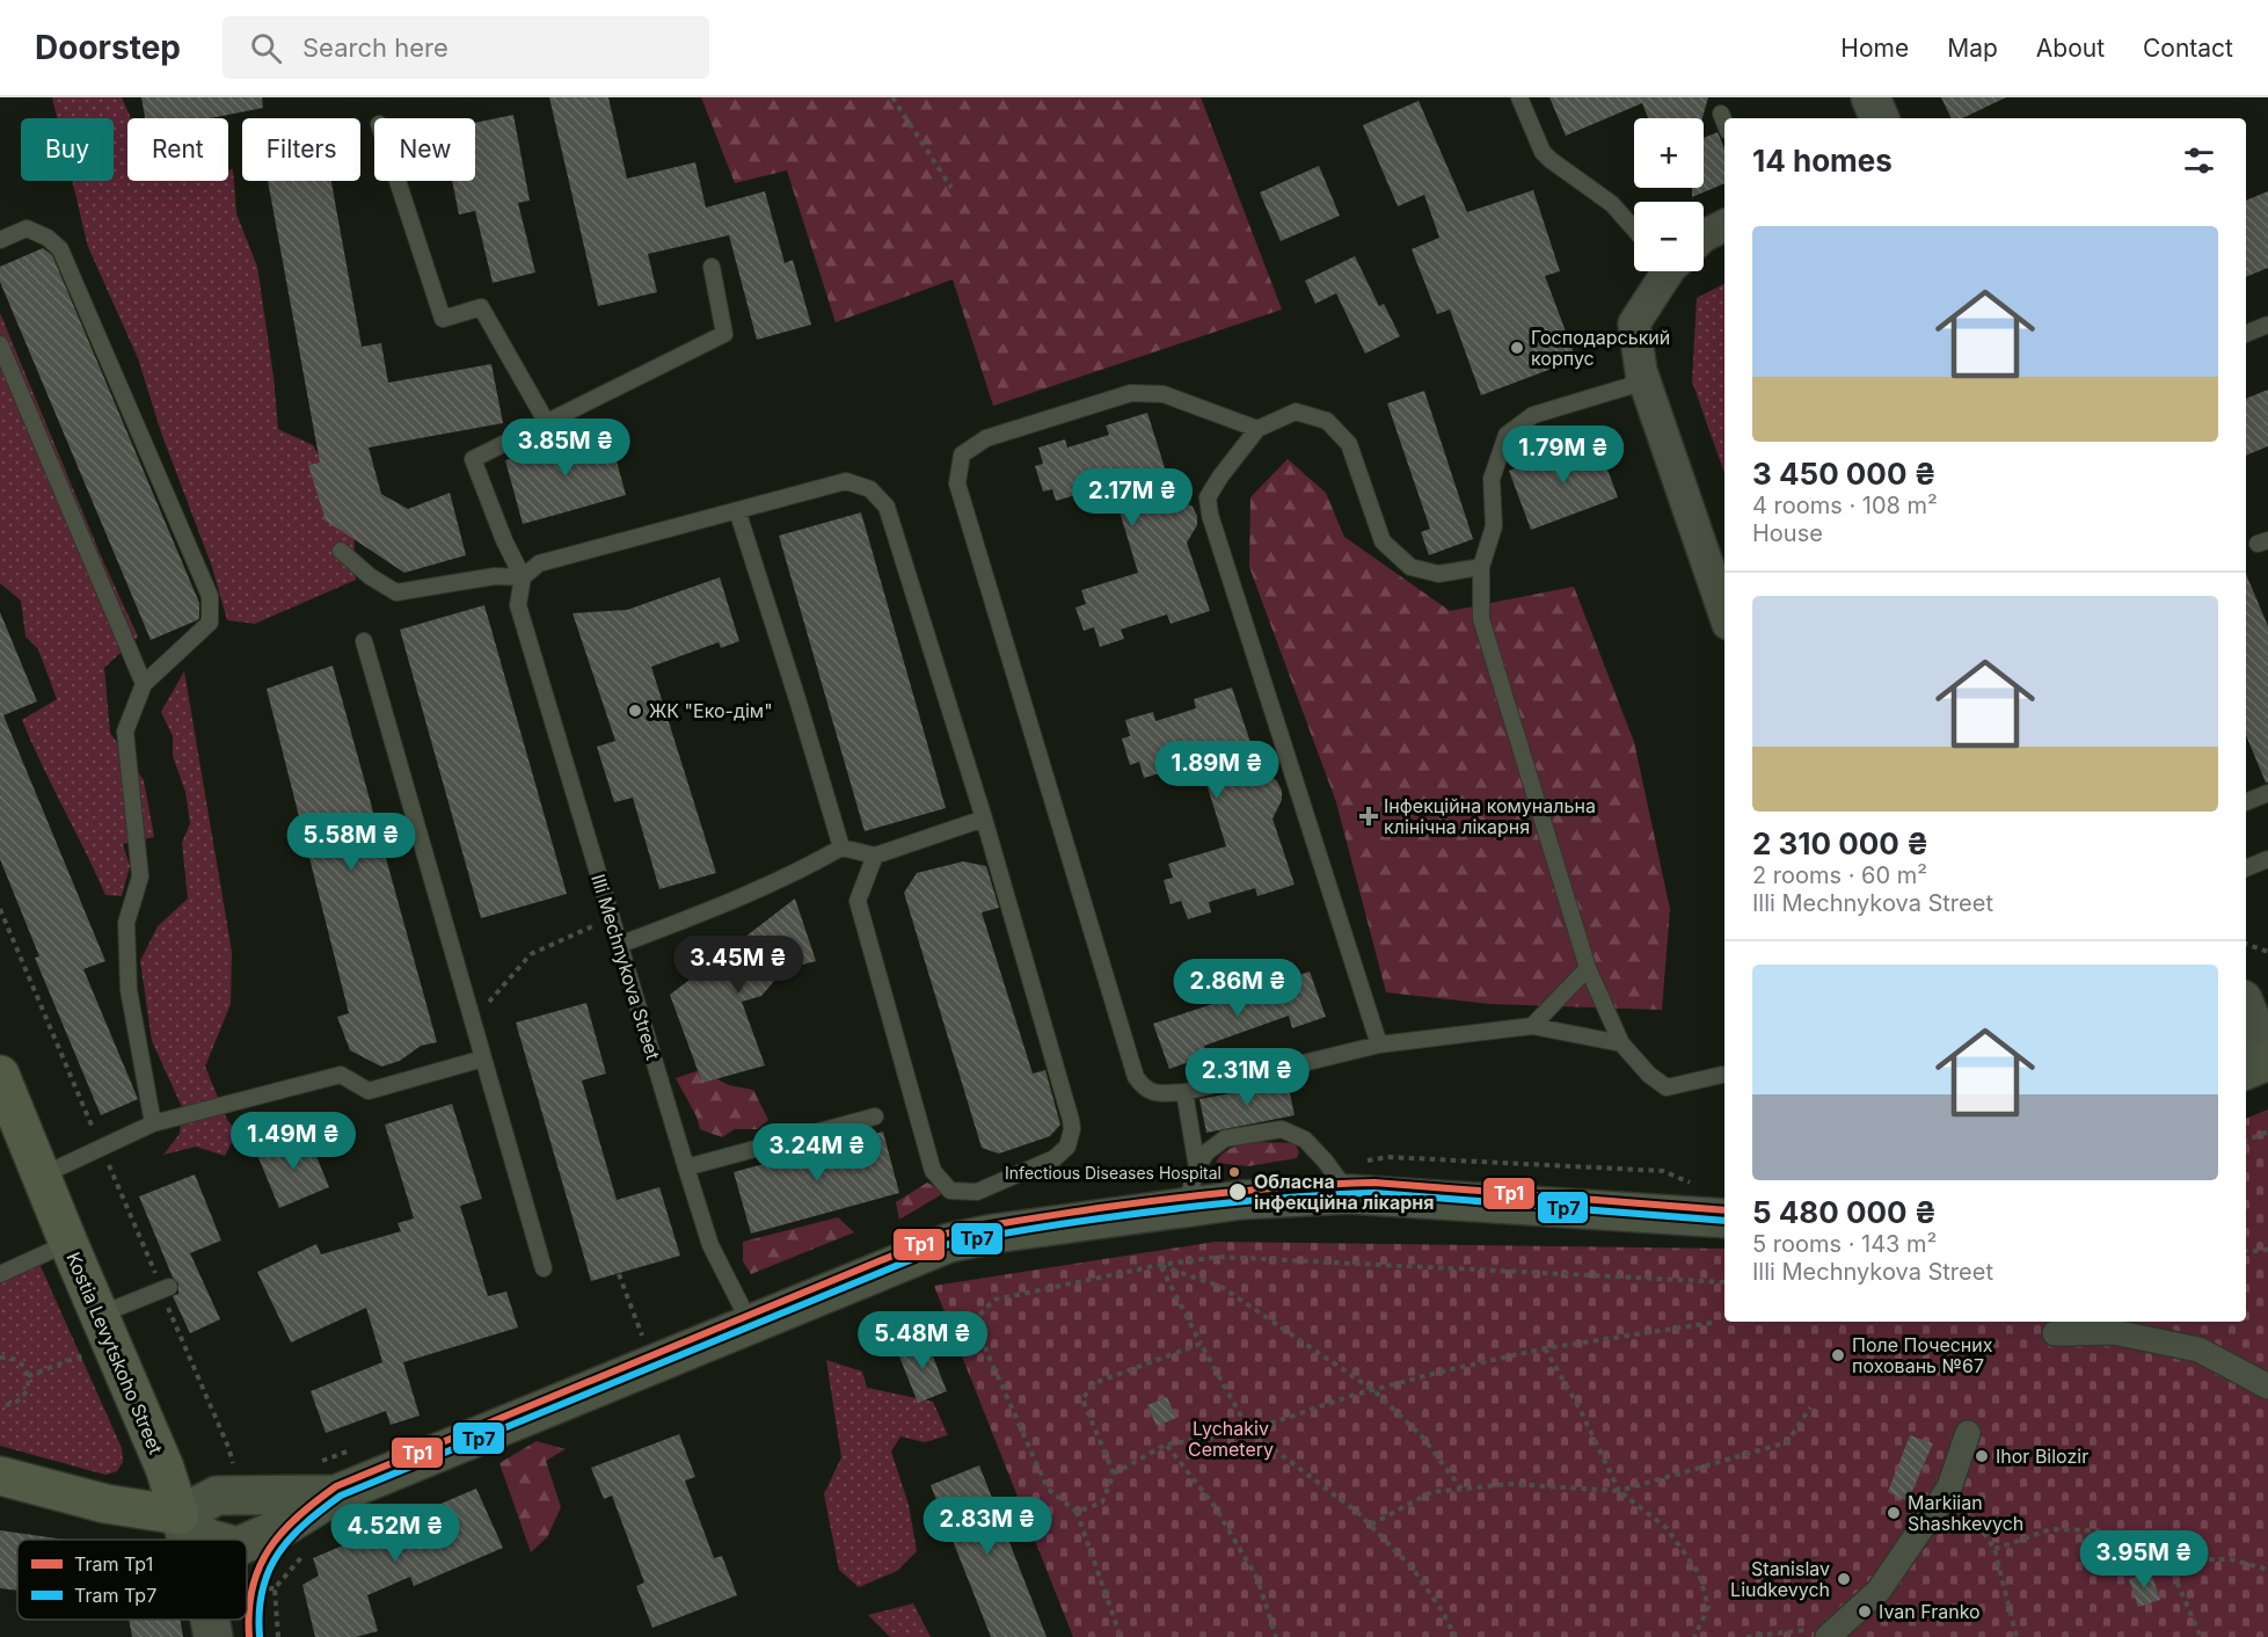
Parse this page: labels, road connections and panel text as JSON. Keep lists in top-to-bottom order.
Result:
{
  "streets": {
    "main road": ["Kostia Levytskoho Street"],
    "lane": ["Illi Mechnykova Street"]
  },
  "parks": ["Lychakiv Cemetery"],
  "places": {
    "other": [
      "Господарський корпус",
      "ЖК \"Еко-дім\"",
      "Infectious Diseases Hospital",
      "Обласна інфекційна лікарня",
      "Поле Почесних поховань №67",
      "Ihor Bilozir",
      "Markiian Shashkevych",
      "Stanislav Liudkevych",
      "Ivan Franko"
    ],
    "health": ["Інфекційна комунальна клінічна лікарня"]
  },
  "lines": ["tram line Тр1", "tram line Тр7"],
  "legend": ["Tram Тр1", "Tram Тр7"],
  "page": {
    "header": "Doorstep",
    "search": "Search here",
    "nav": [
      "Home",
      "Map",
      "About",
      "Contact"
    ],
    "map_buttons": ["+", "−"],
    "chip": [
      "Buy",
      "Rent",
      "Filters",
      "New"
    ],
    "heading": "14 homes",
    "list": [
      {
        "name": "3 450 000 ₴",
        "note": "4 rooms · 108 m² · House"
      },
      {
        "name": "2 310 000 ₴",
        "note": "2 rooms · 60 m² · Illi Mechnykova Street"
      },
      {
        "name": "5 480 000 ₴",
        "note": "5 rooms · 143 m² · Illi Mechnykova Street"
      }
    ],
    "price": [
      "3.85M ₴",
      "1.79M ₴",
      "2.17M ₴",
      "1.89M ₴",
      "5.58M ₴",
      "3.45M ₴",
      "2.86M ₴",
      "2.31M ₴",
      "1.49M ₴",
      "3.24M ₴",
      "5.48M ₴",
      "2.83M ₴",
      "4.52M ₴",
      "3.95M ₴"
    ]
  }
}
